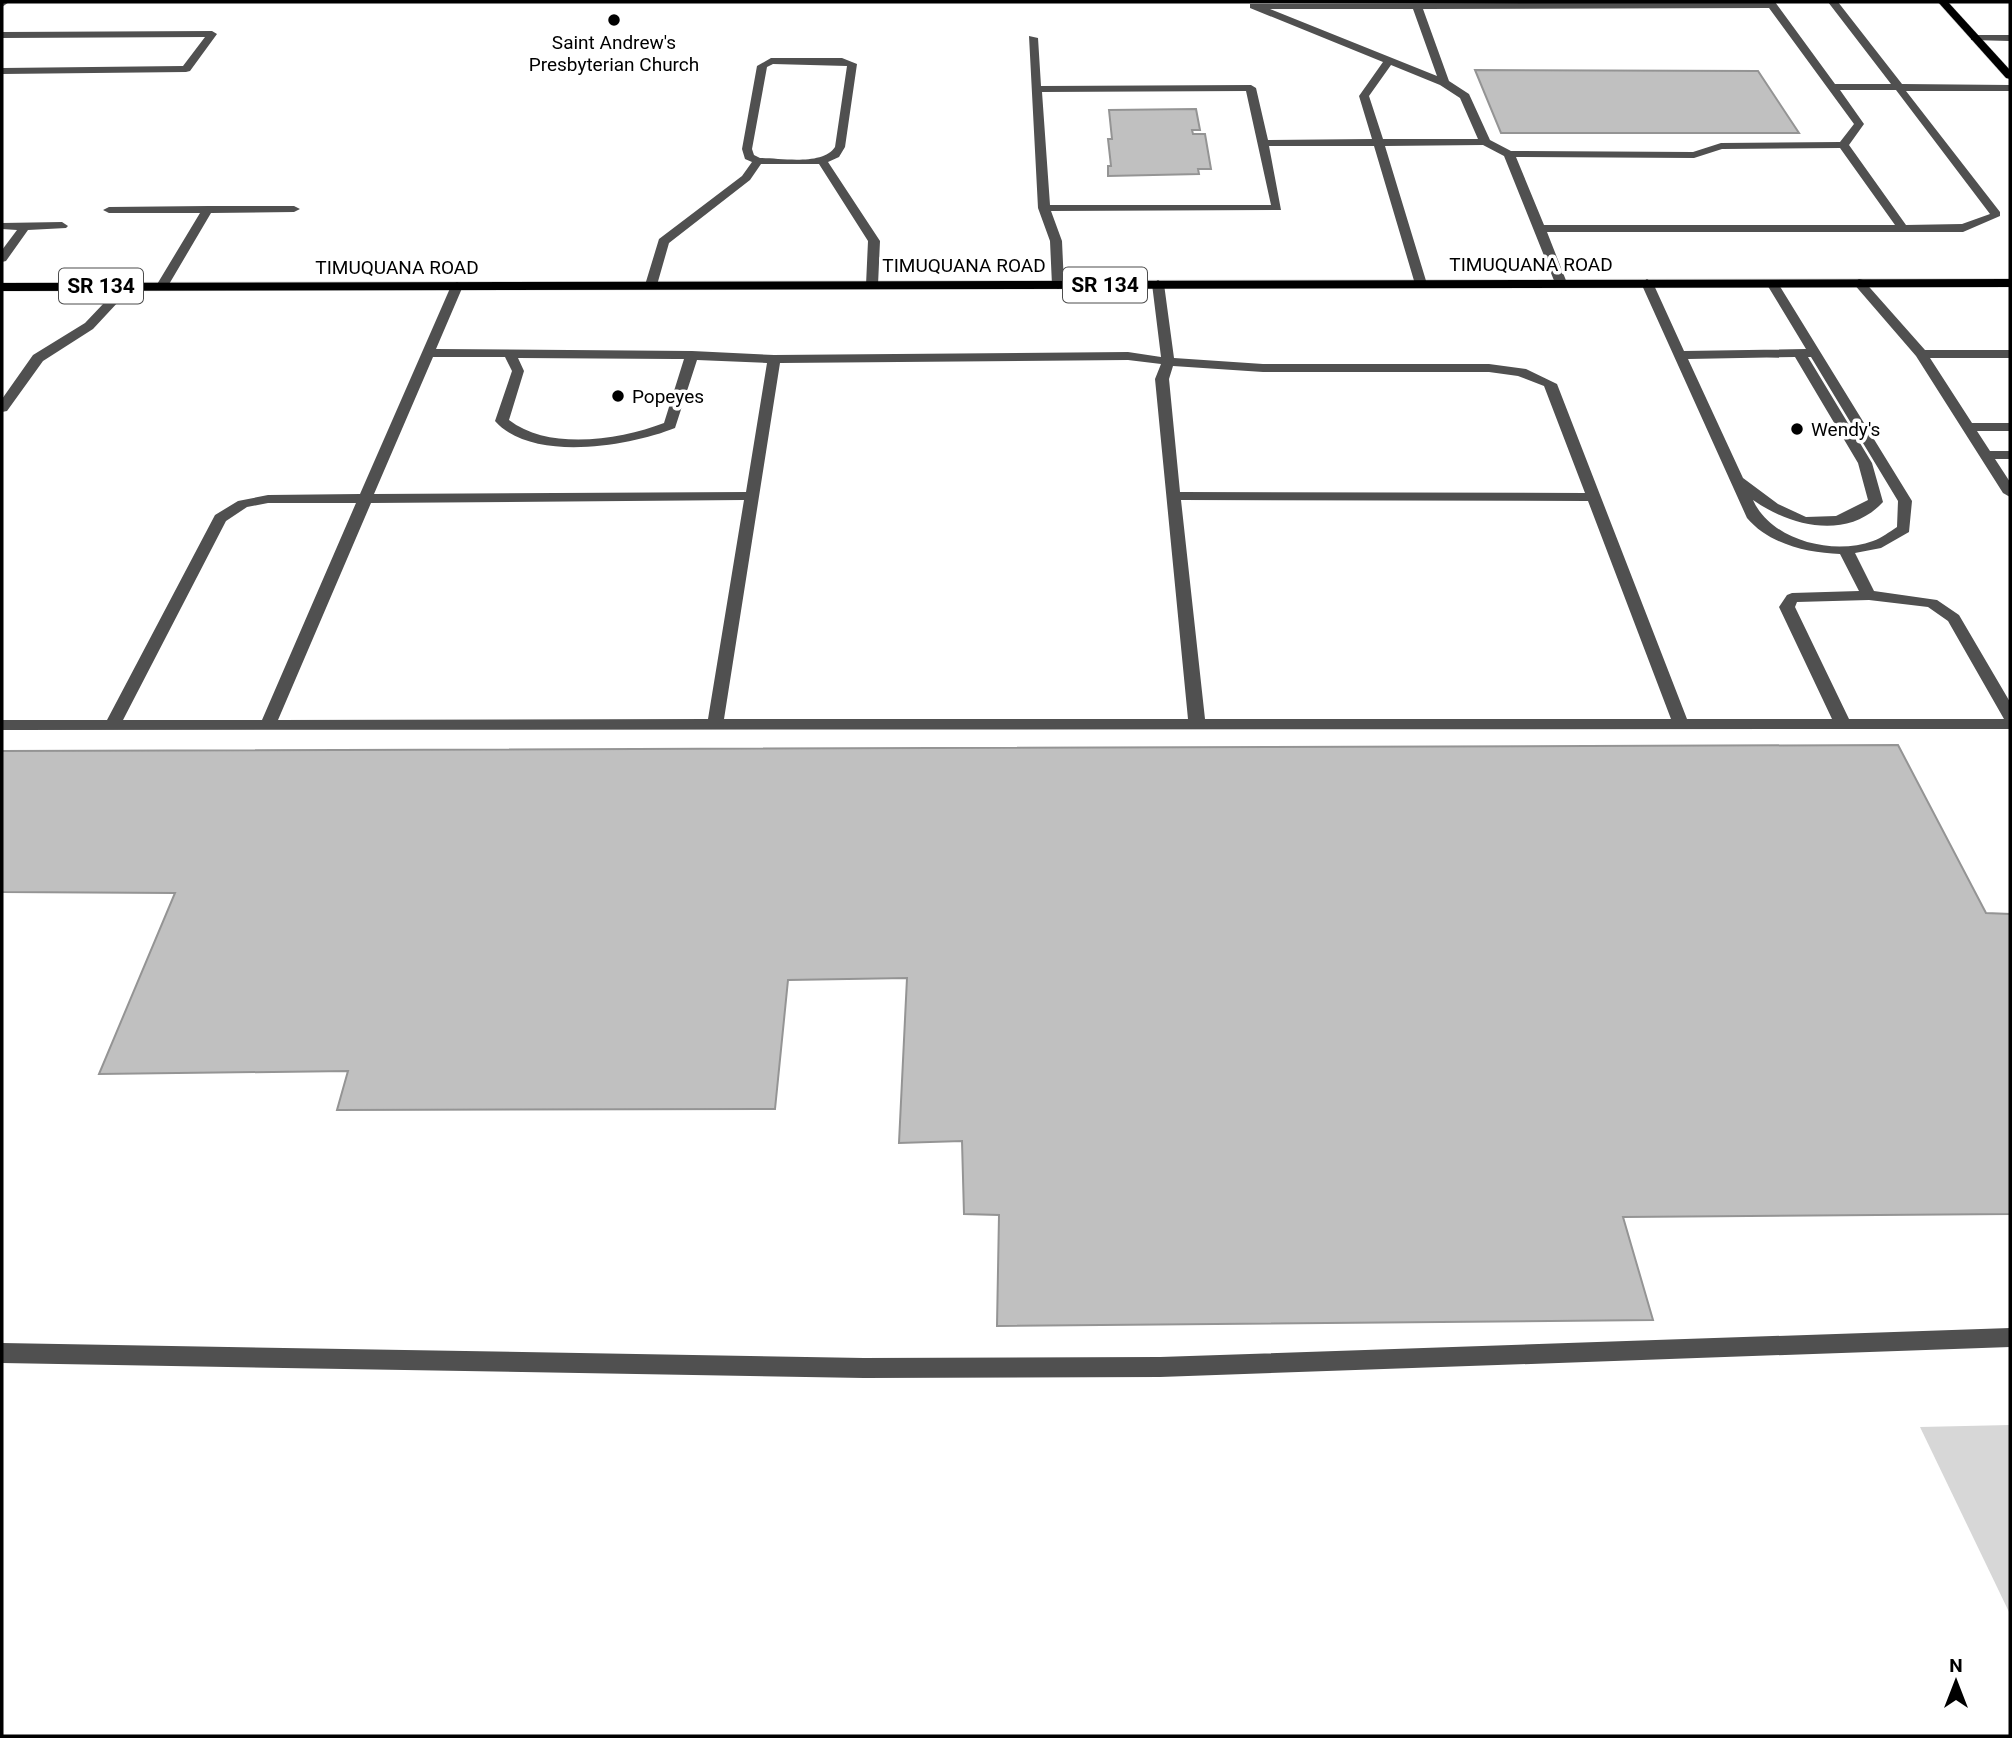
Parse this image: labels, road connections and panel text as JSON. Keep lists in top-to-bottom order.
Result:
{
  "streets": {
    "main road": ["TIMUQUANA ROAD", "SR 134"]
  },
  "places": ["Saint Andrew's Presbyterian Church", "Popeyes", "Wendy's"],
  "north": "top"
}
